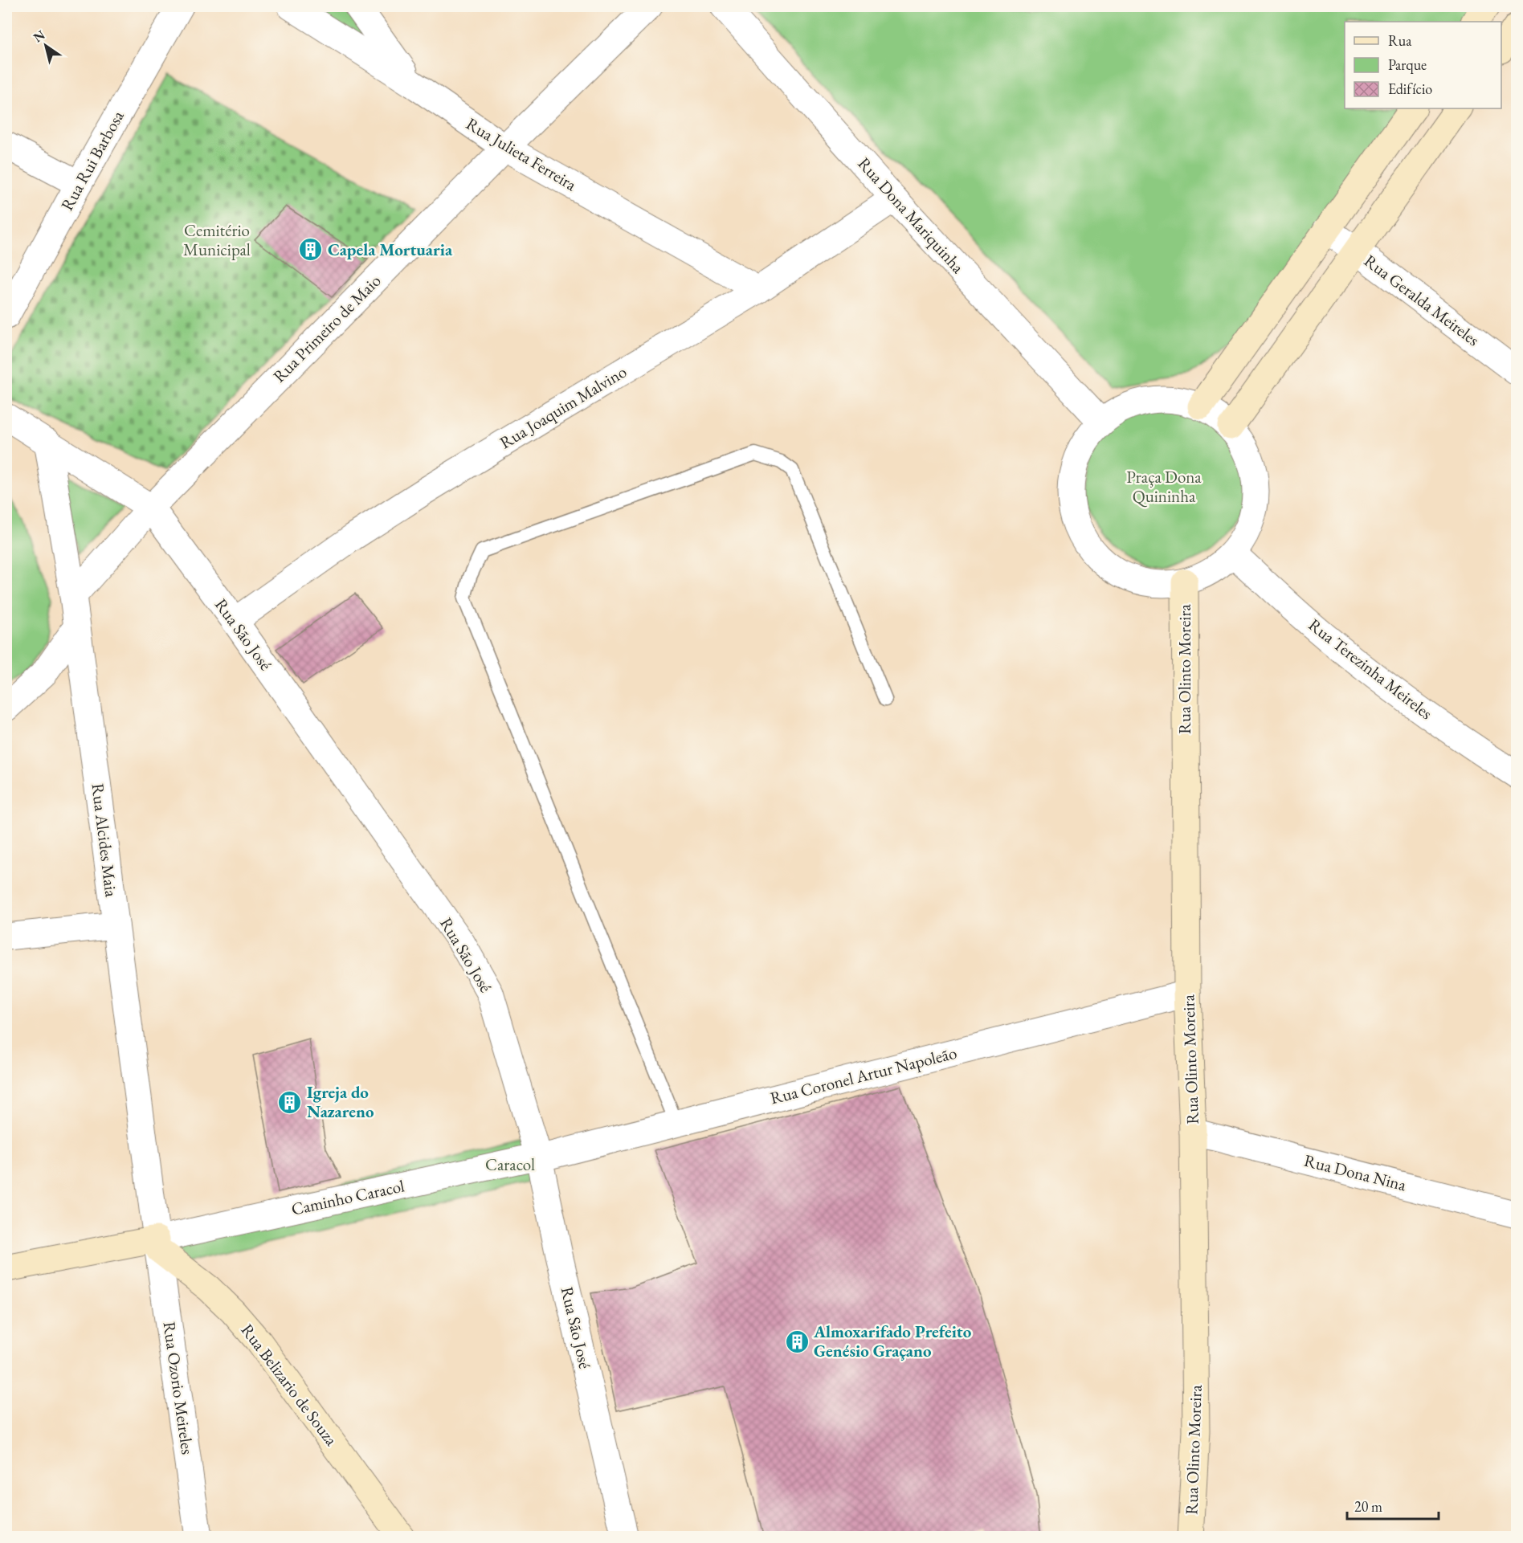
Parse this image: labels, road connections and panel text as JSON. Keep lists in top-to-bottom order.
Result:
{
  "streets": {
    "street": [
      "Rua Julieta Ferreira",
      "Rua Rui Barbosa",
      "Rua Dona Mariquinha",
      "Rua Geralda Meireles",
      "Rua Primeiro de Maio",
      "Rua Joaquim Malvino",
      "Rua São José",
      "Rua Olinto Moreira",
      "Rua Terezinha Meireles",
      "Rua Alcides Maia",
      "Rua Coronel Artur Napoleão",
      "Rua Dona Nina",
      "Caminho Caracol",
      "Rua Belizario de Souza",
      "Rua Ozorio Meireles"
    ]
  },
  "crossings": [
    ["Rua Julieta Ferreira", "Rua Primeiro de Maio"],
    ["Rua Julieta Ferreira", "Rua Joaquim Malvino"],
    ["Rua Dona Mariquinha", "Rua Joaquim Malvino"],
    ["Rua Primeiro de Maio", "Rua São José"],
    ["Rua Primeiro de Maio", "Rua Alcides Maia"],
    ["Rua Joaquim Malvino", "Rua São José"],
    ["Rua São José", "Rua Coronel Artur Napoleão"],
    ["Rua São José", "Caminho Caracol"],
    ["Rua Olinto Moreira", "Rua Coronel Artur Napoleão"],
    ["Rua Olinto Moreira", "Rua Dona Nina"],
    ["Rua Alcides Maia", "Caminho Caracol"],
    ["Rua Alcides Maia", "Rua Belizario de Souza"],
    ["Rua Alcides Maia", "Rua Ozorio Meireles"],
    ["Rua Coronel Artur Napoleão", "Caminho Caracol"],
    ["Caminho Caracol", "Rua Belizario de Souza"],
    ["Caminho Caracol", "Rua Ozorio Meireles"],
    ["Rua Belizario de Souza", "Rua Ozorio Meireles"]
  ],
  "parks": ["Cemitério Municipal", "Praça Dona Quininha", "Caracol"],
  "places": {
    "building": ["Capela Mortuaria", "Igreja do Nazareno", "Almoxarifado Prefeito Genésio Graçano"]
  },
  "legend": ["Rua", "Parque", "Edifício"],
  "scale_bar": "20 m",
  "north": "top left"
}
